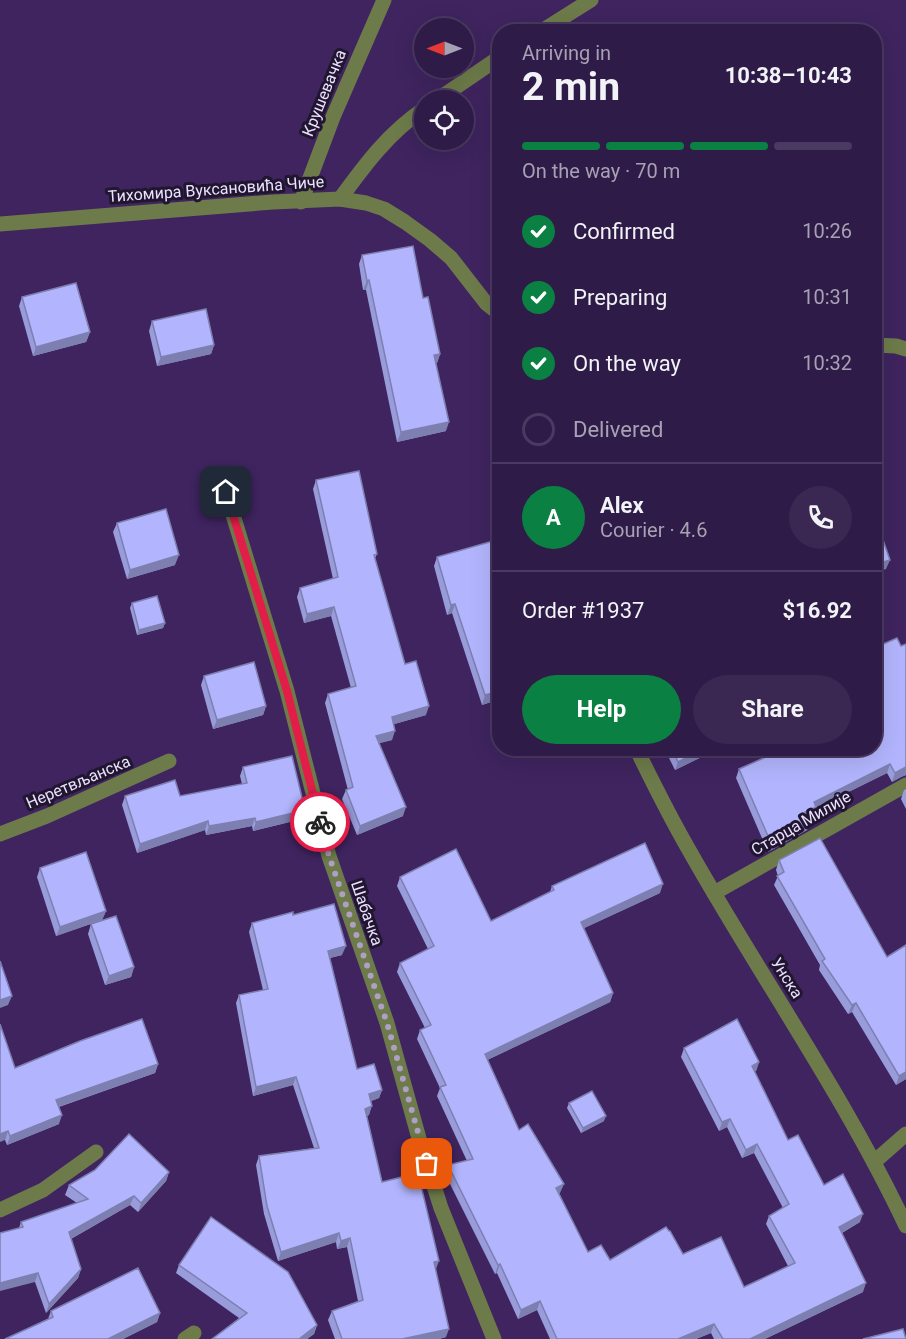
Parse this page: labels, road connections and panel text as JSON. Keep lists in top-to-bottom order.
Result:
{
  "streets": {
    "street": [
      "Крушевачка",
      "Тихомира Вуксановића Чиче",
      "Неретвљанска",
      "Старца Милије",
      "Шабачка",
      "Унска"
    ]
  },
  "crossings": [
    ["Крушевачка", "Тихомира Вуксановића Чиче"],
    ["Старца Милије", "Унска"]
  ],
  "north": "left",
  "page": {
    "heading": ["2 min", "Arriving in", "10:38–10:43"],
    "panel": [
      "Alex",
      "Courier · 4.6",
      "Order #1937",
      "$16.92"
    ],
    "bar": "On the way · 70 m",
    "list": [
      ["Confirmed", "10:26"],
      ["Preparing", "10:31"],
      ["On the way", "10:32"],
      "Delivered"
    ],
    "round": "A",
    "buttons": ["Help", "Share"]
  }
}
